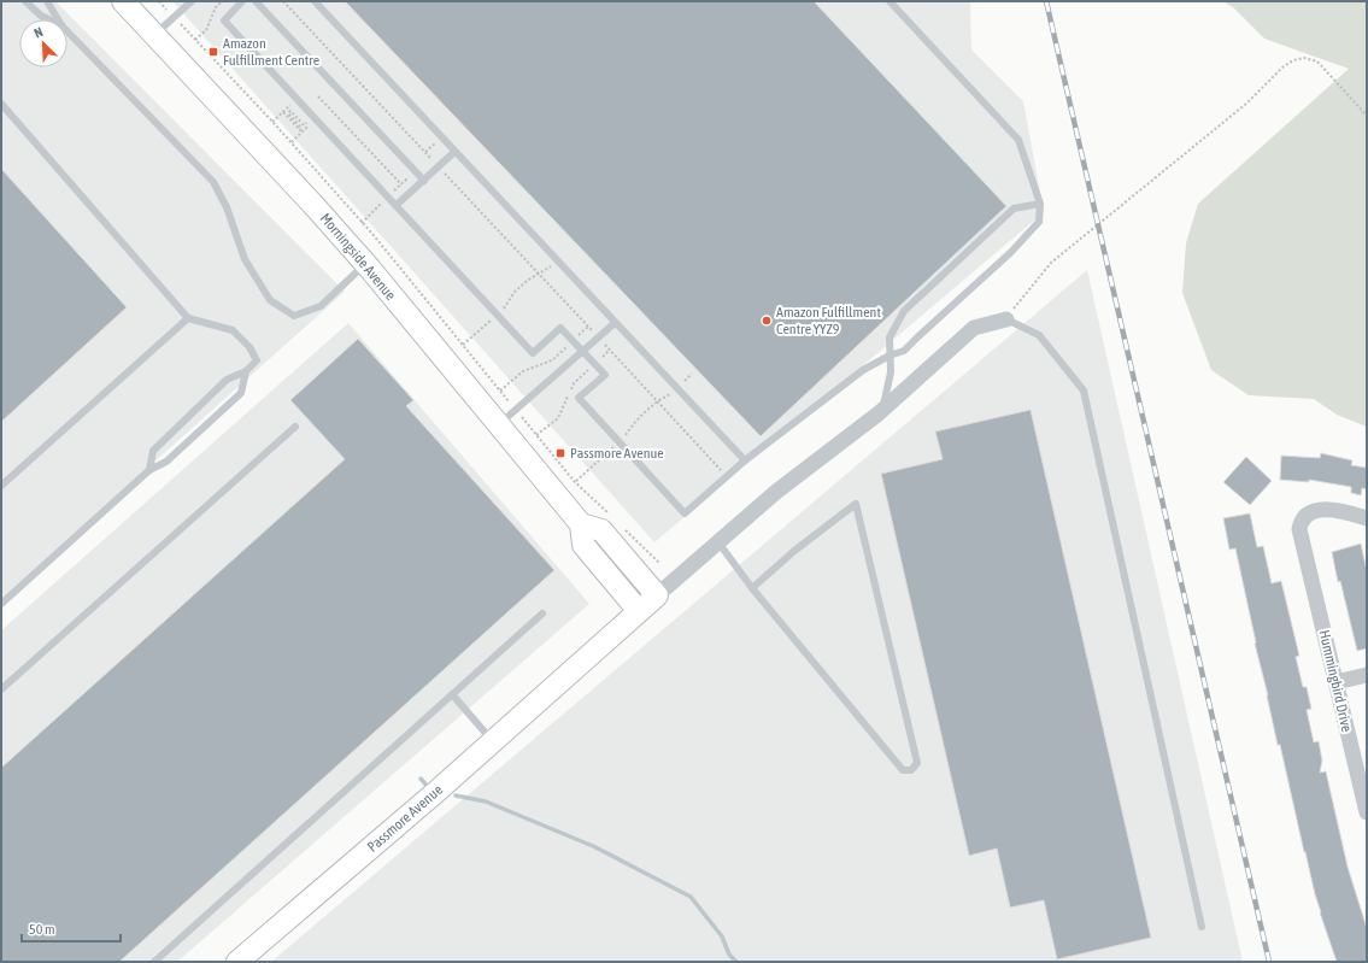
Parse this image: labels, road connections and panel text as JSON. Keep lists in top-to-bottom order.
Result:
{
  "streets": {
    "main road": ["Morningside Avenue", "Passmore Avenue"],
    "street": ["Hummingbird Drive"]
  },
  "crossings": [
    ["Morningside Avenue", "Passmore Avenue"]
  ],
  "places": {
    "transit": ["Amazon Fulfillment Centre", "Passmore Avenue"],
    "other": ["Amazon Fulfillment Centre YYZ9"]
  },
  "scale_bar": "50 m",
  "north": "top left"
}
